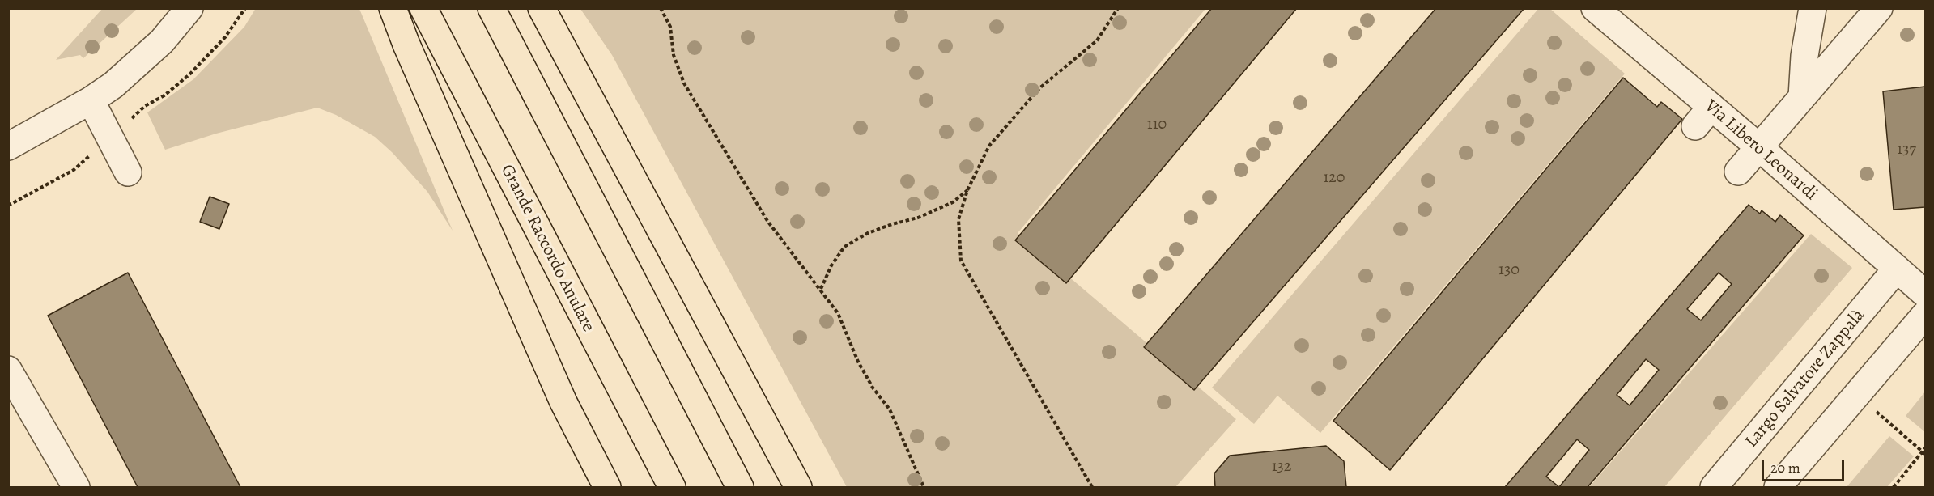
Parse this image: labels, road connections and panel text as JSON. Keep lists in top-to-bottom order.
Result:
{
  "streets": {
    "highway": ["Grande Raccordo Anulare"],
    "street": ["Via Libero Leonardi", "Largo Salvatore Zappalà"]
  },
  "crossings": [
    ["Via Libero Leonardi", "Largo Salvatore Zappalà"]
  ],
  "house_numbers": [
    "110",
    "137",
    "120",
    "130",
    "132"
  ],
  "scale_bar": "20 m"
}
